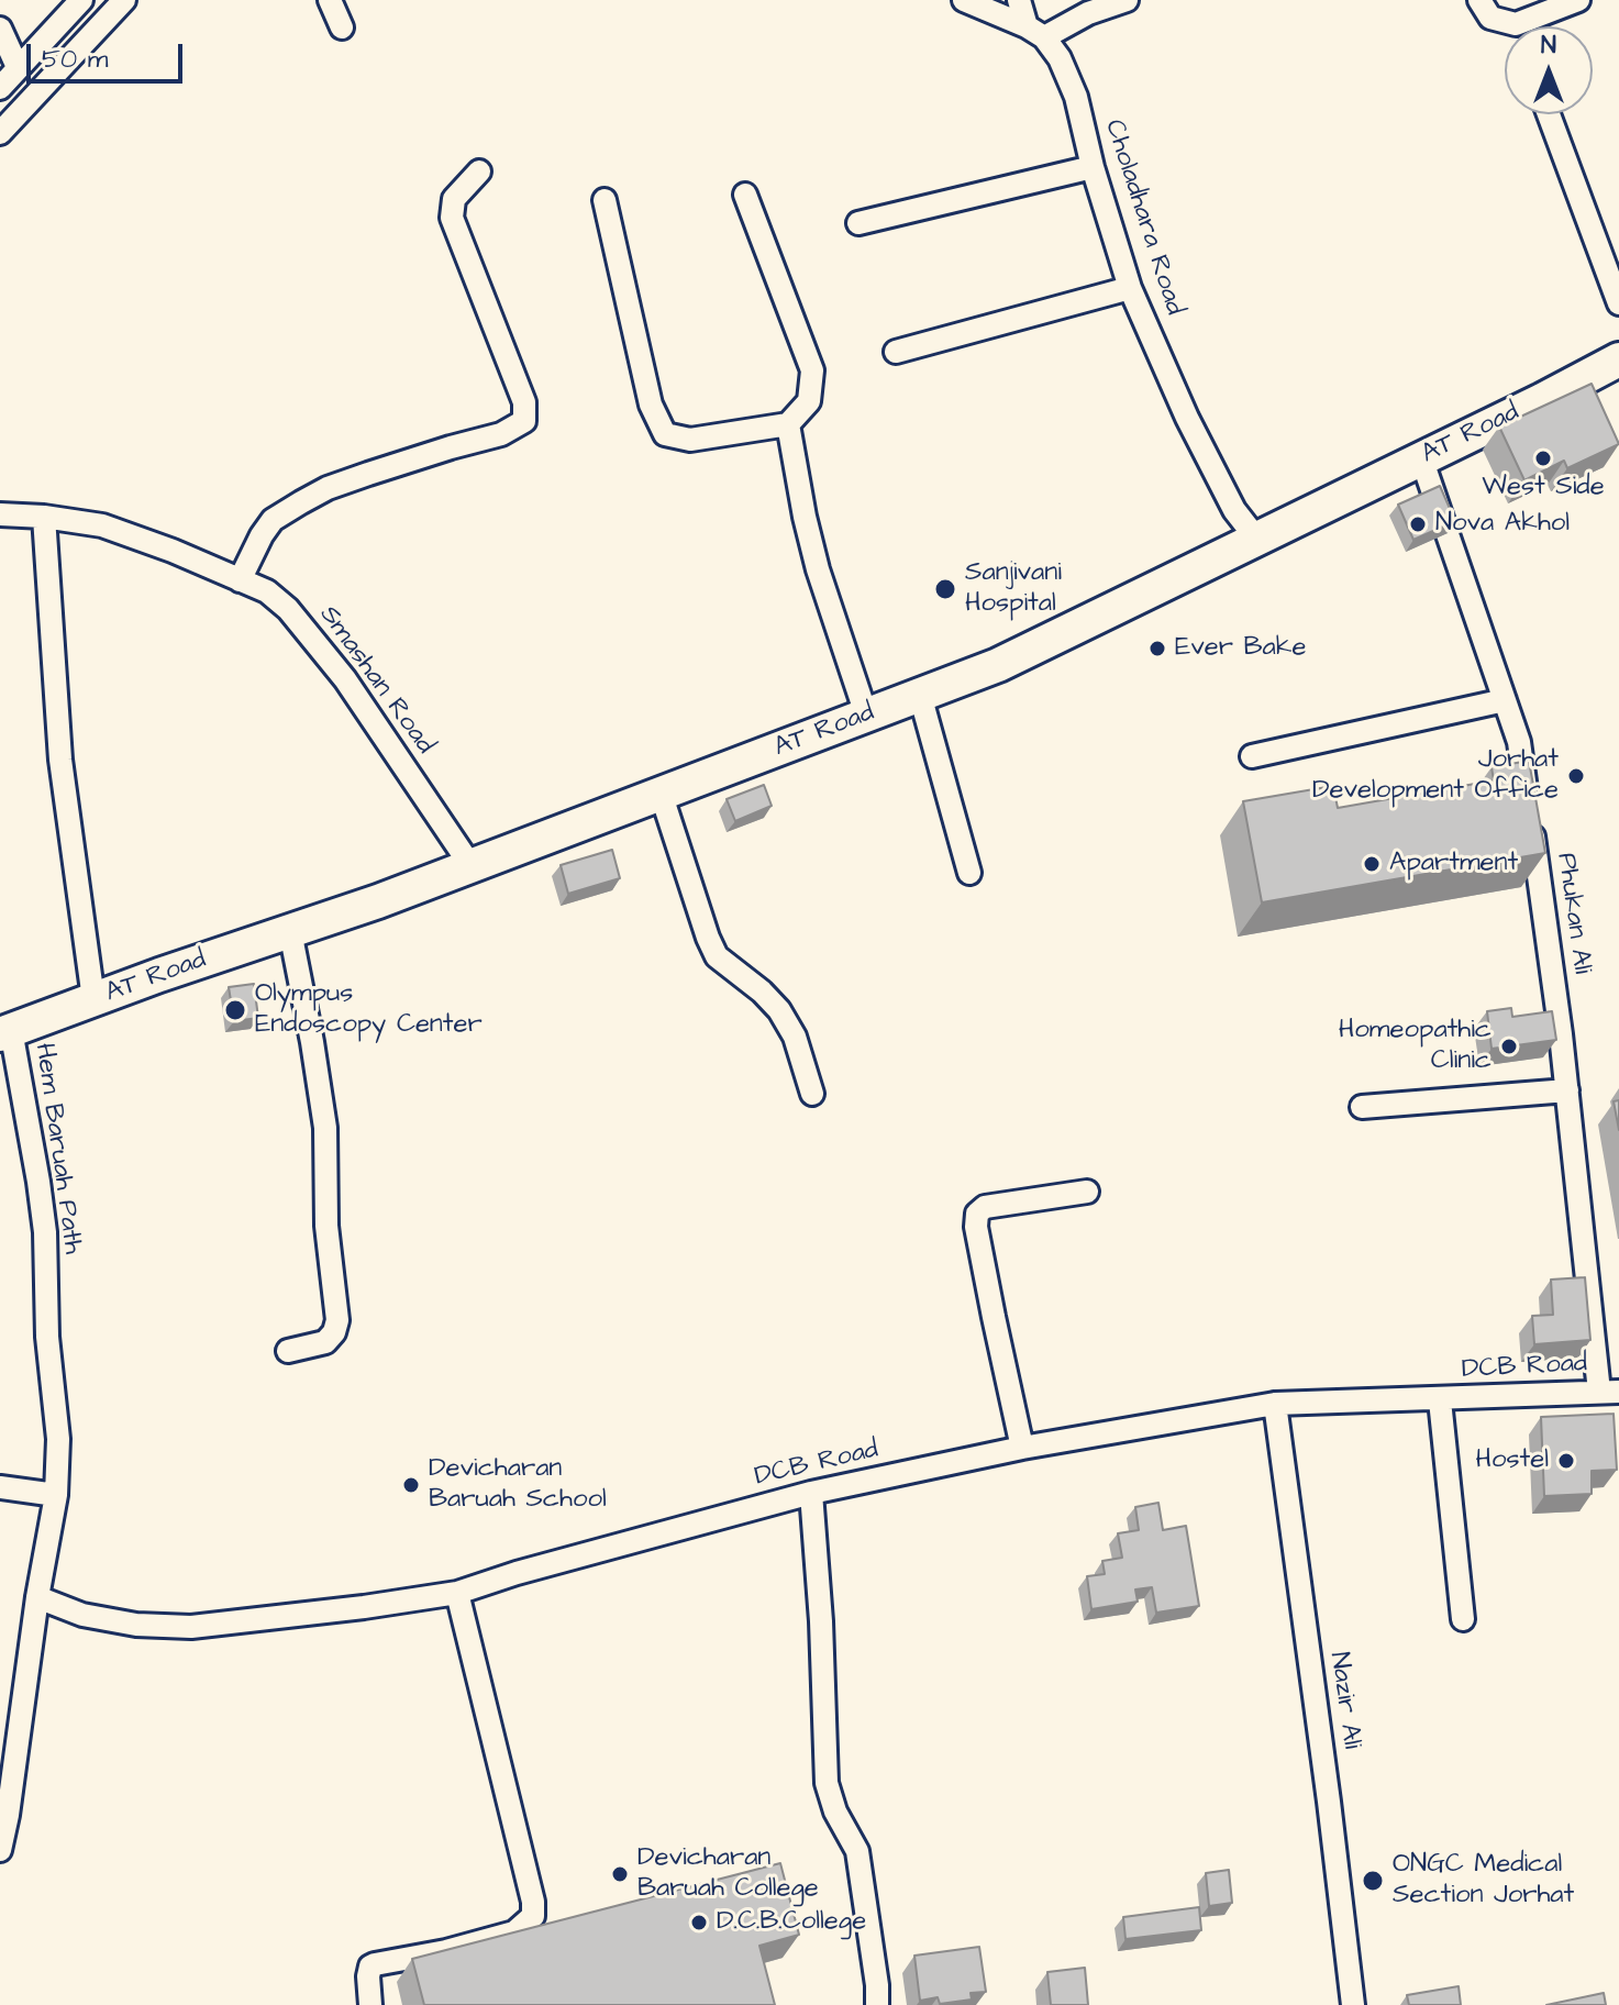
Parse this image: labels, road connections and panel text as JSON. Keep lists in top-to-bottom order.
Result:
{
  "streets": {
    "highway": ["AT Road"],
    "street": [
      "Choladhara Road",
      "Smashan Road",
      "Phukan Ali",
      "Hem Baruah Path",
      "DCB Road",
      "Nazir Ali"
    ]
  },
  "crossings": [
    ["Choladhara Road", "AT Road"],
    ["AT Road", "Smashan Road"],
    ["AT Road", "Phukan Ali"],
    ["AT Road", "Hem Baruah Path"],
    ["Phukan Ali", "DCB Road"],
    ["Hem Baruah Path", "DCB Road"],
    ["DCB Road", "Nazir Ali"]
  ],
  "places": [
    "West Side",
    "Nova Akhol",
    "Sanjivani Hospital",
    "Ever Bake",
    "Jorhat Development Office",
    "Apartment",
    "Olympus Endoscopy Center",
    "Homeopathic Clinic",
    "Hostel",
    "Devicharan Baruah School",
    "Devicharan Baruah College",
    "ONGC Medical Section Jorhat",
    "D.C.B.College"
  ],
  "scale_bar": "50 m",
  "north": "top"
}
